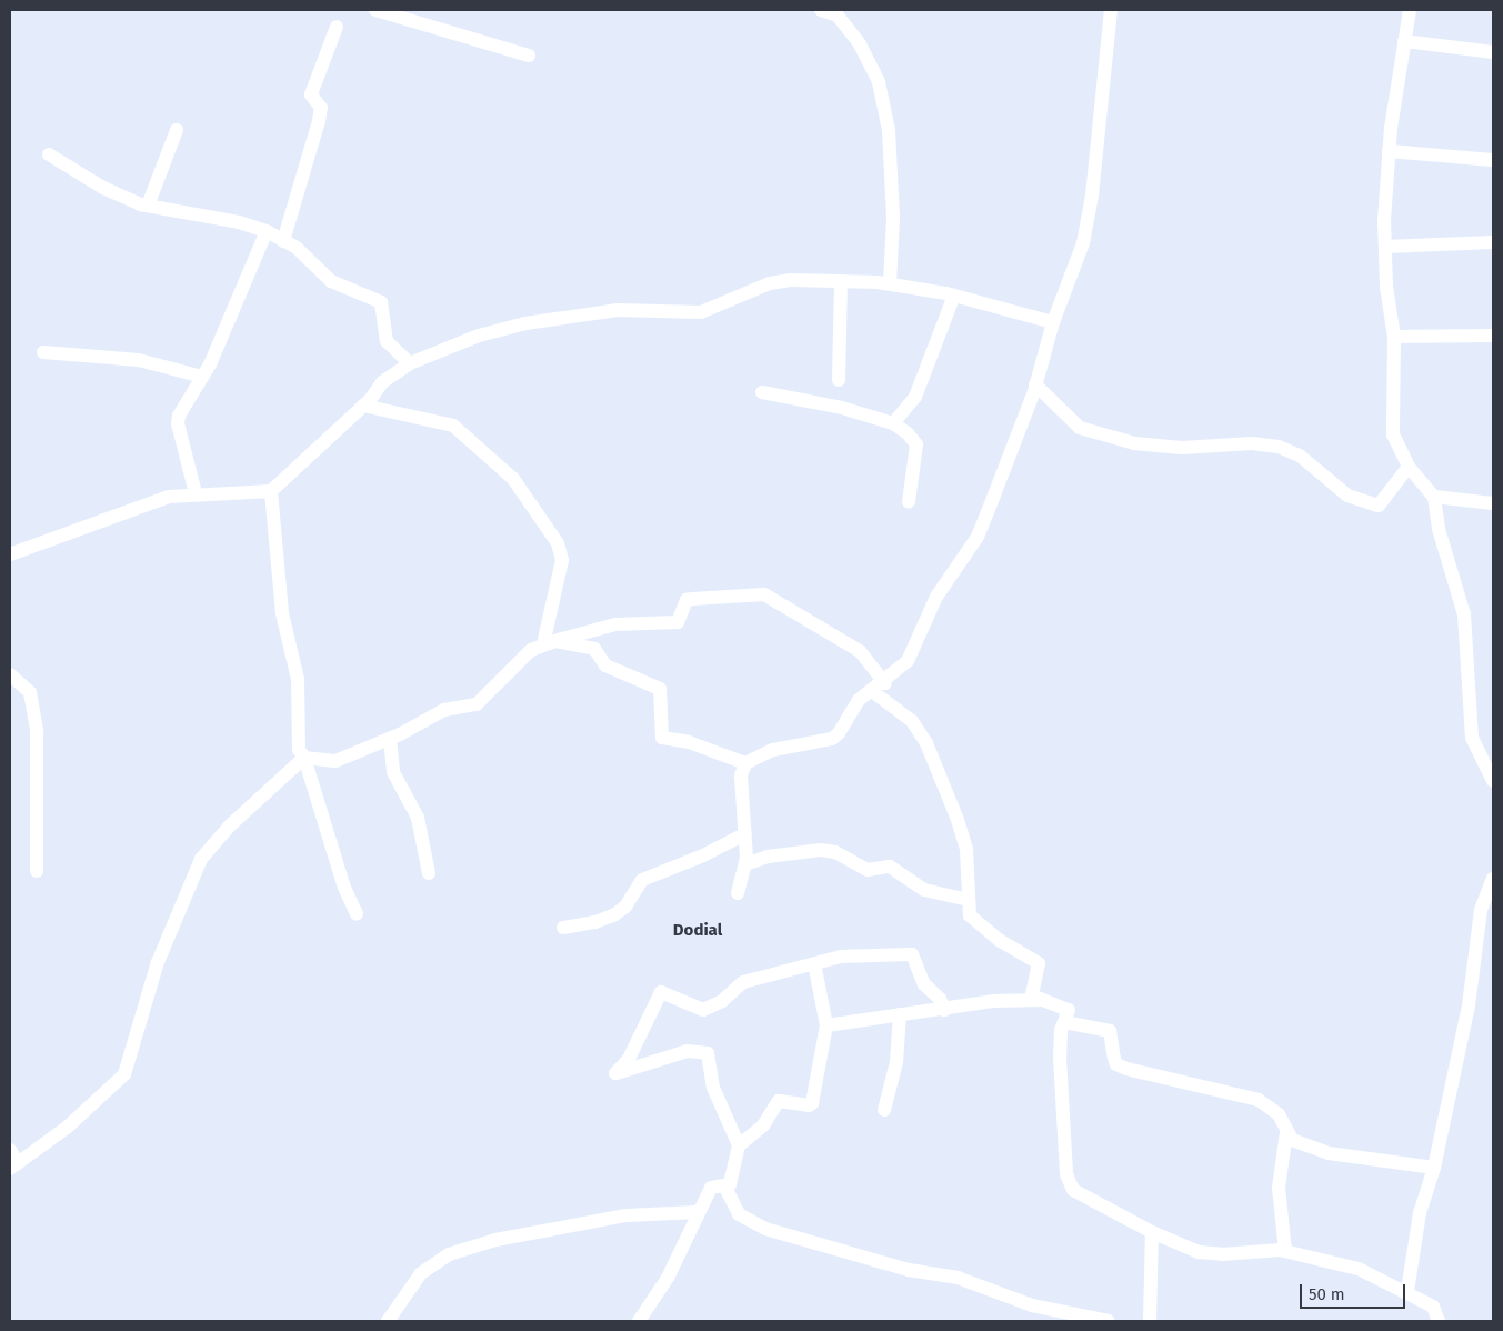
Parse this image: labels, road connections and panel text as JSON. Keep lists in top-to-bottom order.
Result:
{
  "districts": ["Dodial"],
  "scale_bar": "50 m"
}
